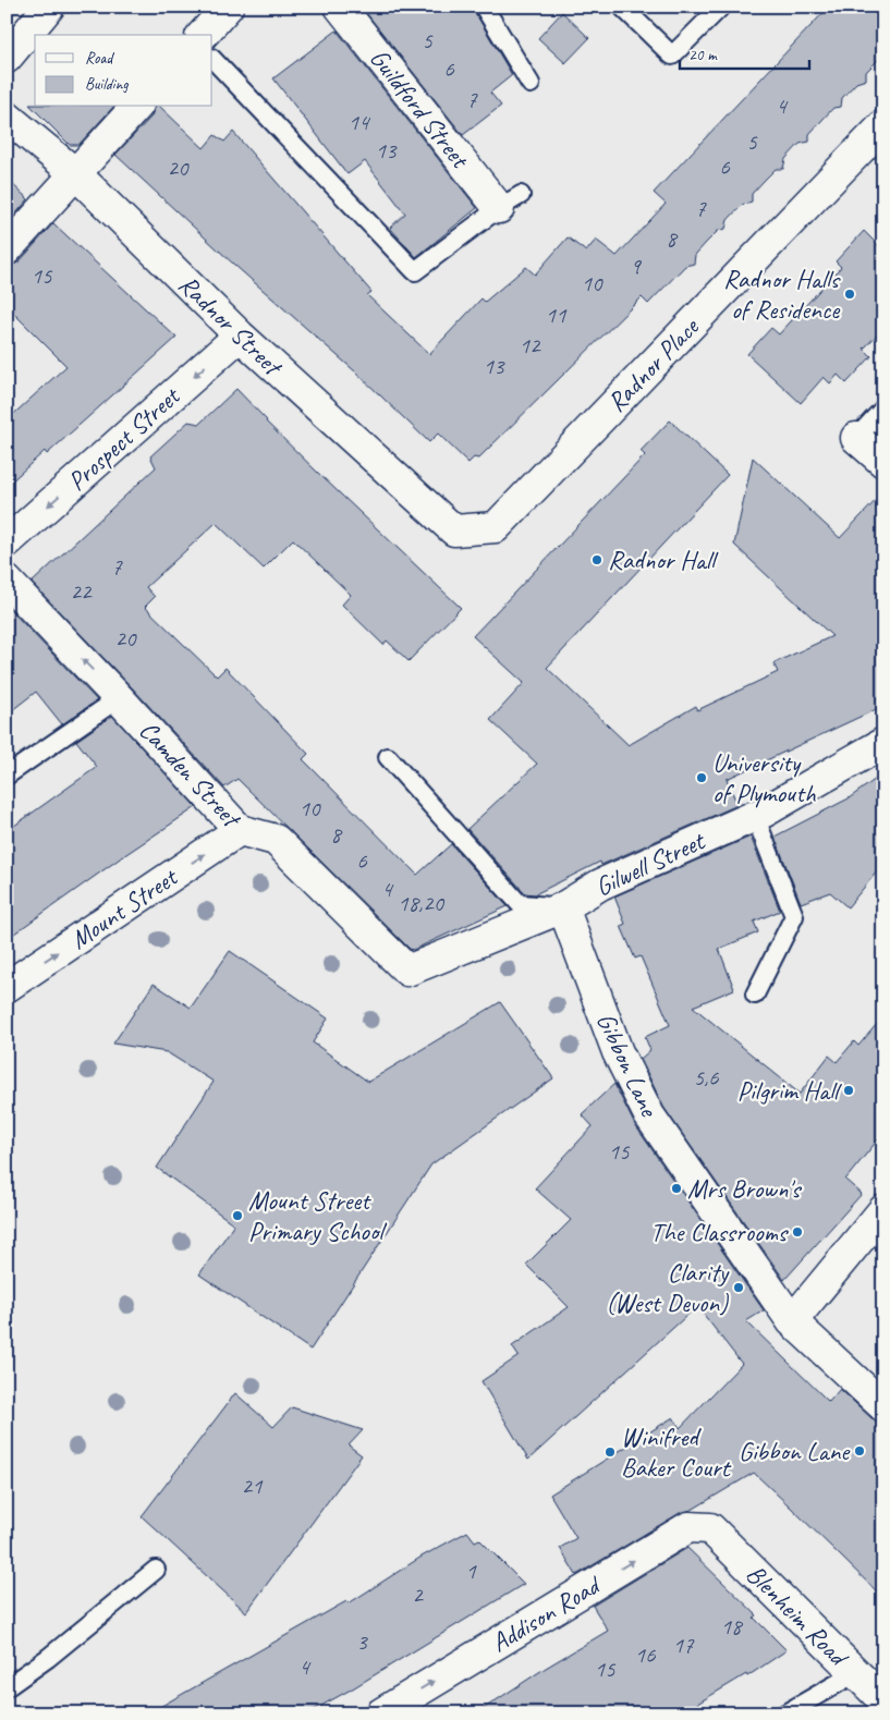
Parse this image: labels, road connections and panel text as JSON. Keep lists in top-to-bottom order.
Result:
{
  "streets": {
    "street": [
      "Guildford Street",
      "Radnor Street",
      "Radnor Place",
      "Prospect Street",
      "Camden Street",
      "Gilwell Street",
      "Mount Street",
      "Gibbon Lane",
      "Addison Road",
      "Blenheim Road"
    ]
  },
  "crossings": [
    ["Radnor Street", "Radnor Place"],
    ["Radnor Street", "Prospect Street"],
    ["Camden Street", "Gilwell Street"],
    ["Camden Street", "Mount Street"],
    ["Gilwell Street", "Gibbon Lane"],
    ["Addison Road", "Blenheim Road"]
  ],
  "one_way": ["Mount Street", "Addison Road"],
  "places": [
    "Radnor Halls of Residence",
    "Radnor Hall",
    "University of Plymouth",
    "Pilgrim Hall",
    "Mrs Brown's",
    "Mount Street Primary School",
    "The Classrooms",
    "Clarity (West Devon)",
    "Gibbon Lane",
    "Winifred Baker Court"
  ],
  "house_numbers": [
    "5",
    "6",
    "7",
    "4",
    "14",
    "5",
    "13",
    "6",
    "20",
    "7",
    "8",
    "9",
    "15",
    "10",
    "11",
    "12",
    "13",
    "7",
    "22",
    "20",
    "10",
    "8",
    "6",
    "4",
    "18,20",
    "5,6",
    "15",
    "21",
    "1",
    "2",
    "18",
    "3",
    "17",
    "16",
    "4",
    "15"
  ],
  "legend": ["Road", "Building"],
  "scale_bar": "20 m"
}
